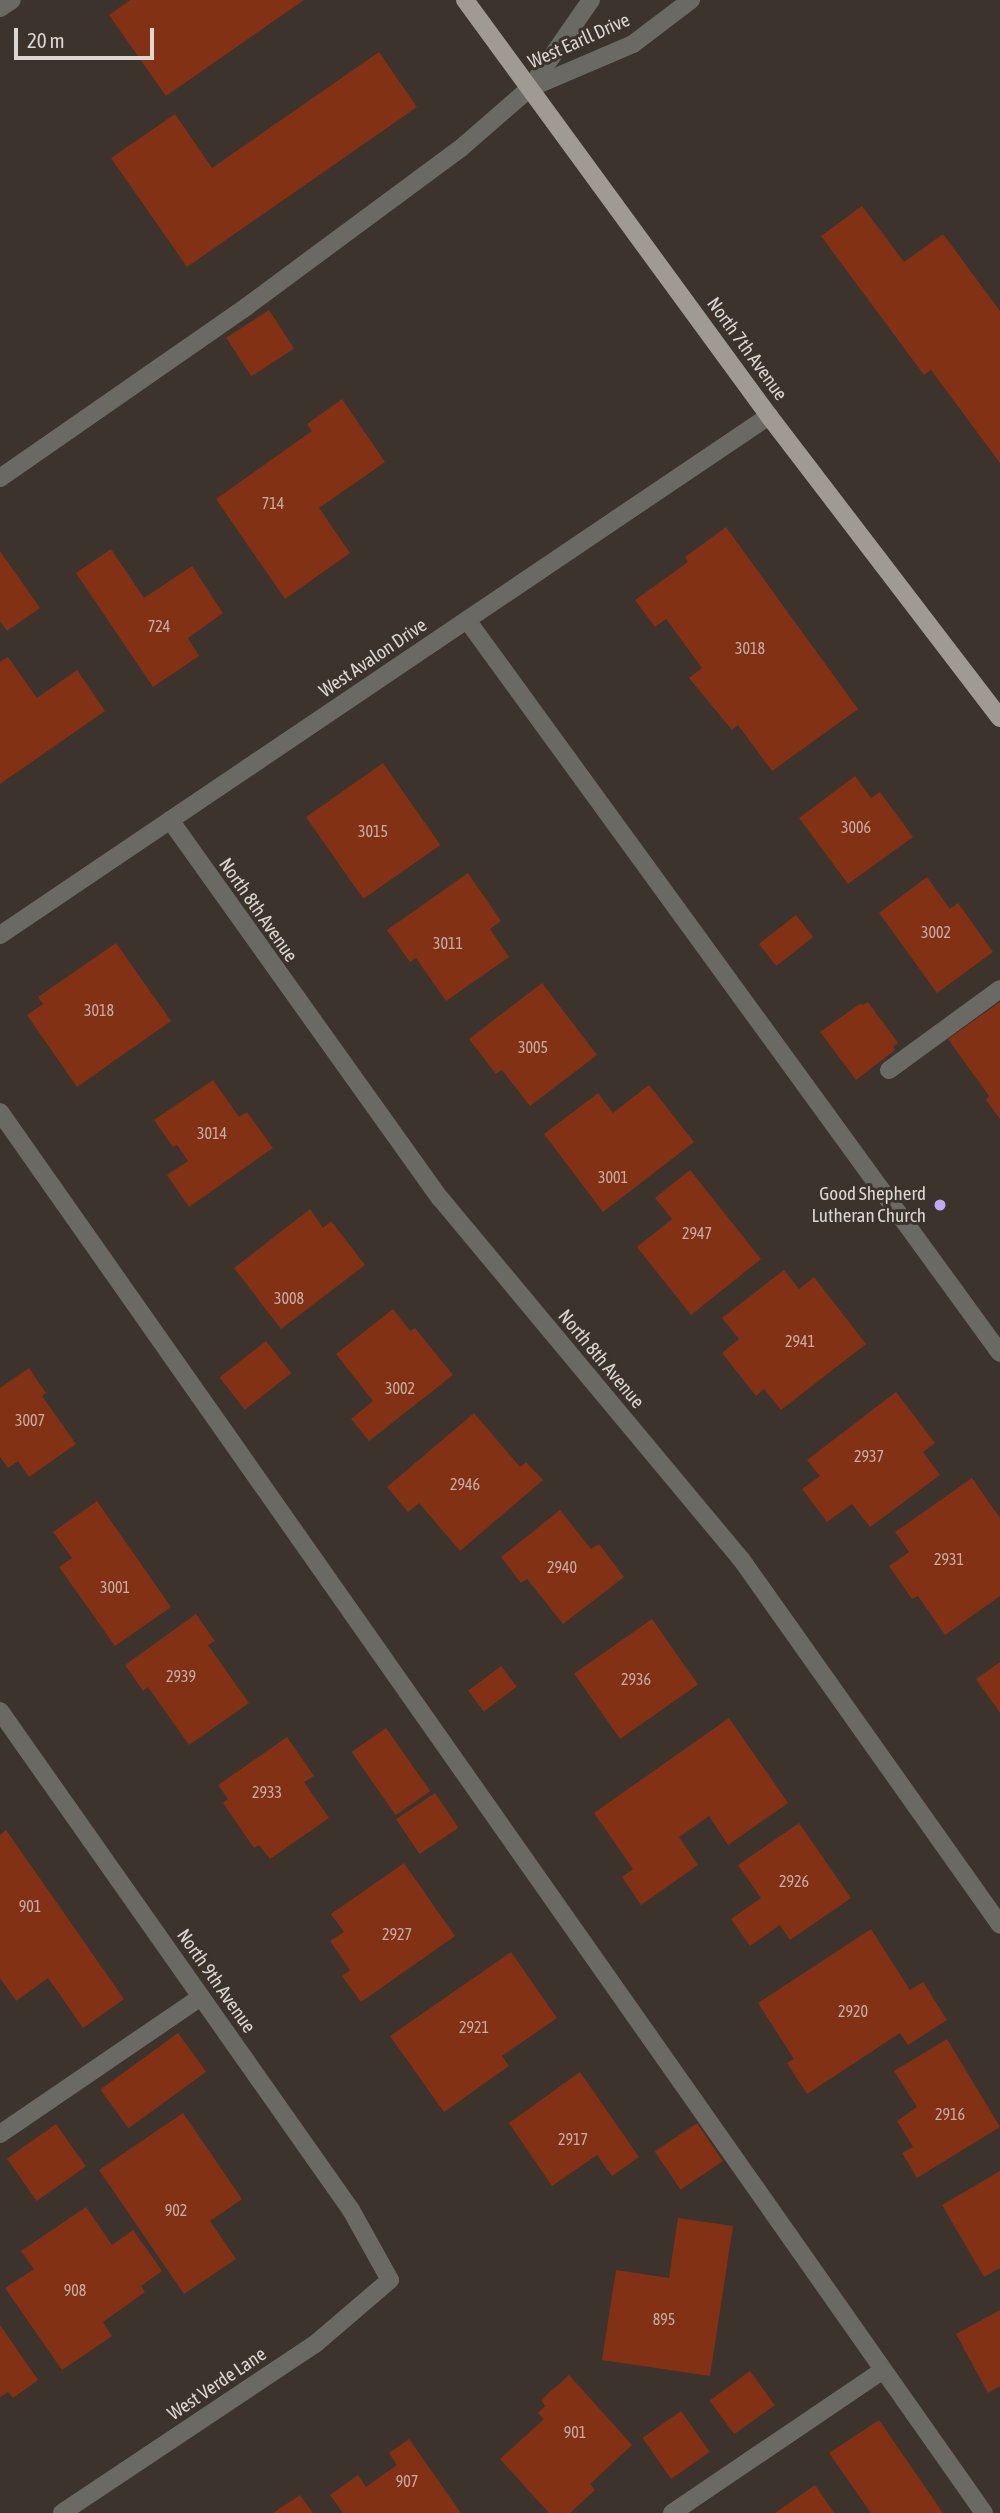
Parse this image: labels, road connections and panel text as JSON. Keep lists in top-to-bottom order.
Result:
{
  "streets": {
    "main road": ["North 7th Avenue"],
    "street": [
      "West Earll Drive",
      "West Avalon Drive",
      "North 8th Avenue",
      "North 9th Avenue",
      "West Verde Lane"
    ]
  },
  "crossings": [
    ["West Earll Drive", "North 7th Avenue"],
    ["North 7th Avenue", "West Avalon Drive"],
    ["West Avalon Drive", "North 8th Avenue"],
    ["North 9th Avenue", "West Verde Lane"]
  ],
  "places": ["Good Shepherd Lutheran Church"],
  "house_numbers": [
    "714",
    "724",
    "3018",
    "3006",
    "3015",
    "3002",
    "3011",
    "3018",
    "3005",
    "3014",
    "3001",
    "2947",
    "3008",
    "2941",
    "3002",
    "3007",
    "2937",
    "2946",
    "2931",
    "2940",
    "3001",
    "2939",
    "2936",
    "2933",
    "2926",
    "901",
    "2927",
    "2920",
    "2921",
    "2916",
    "2917",
    "902",
    "908",
    "895",
    "901",
    "907"
  ],
  "scale_bar": "20 m"
}
